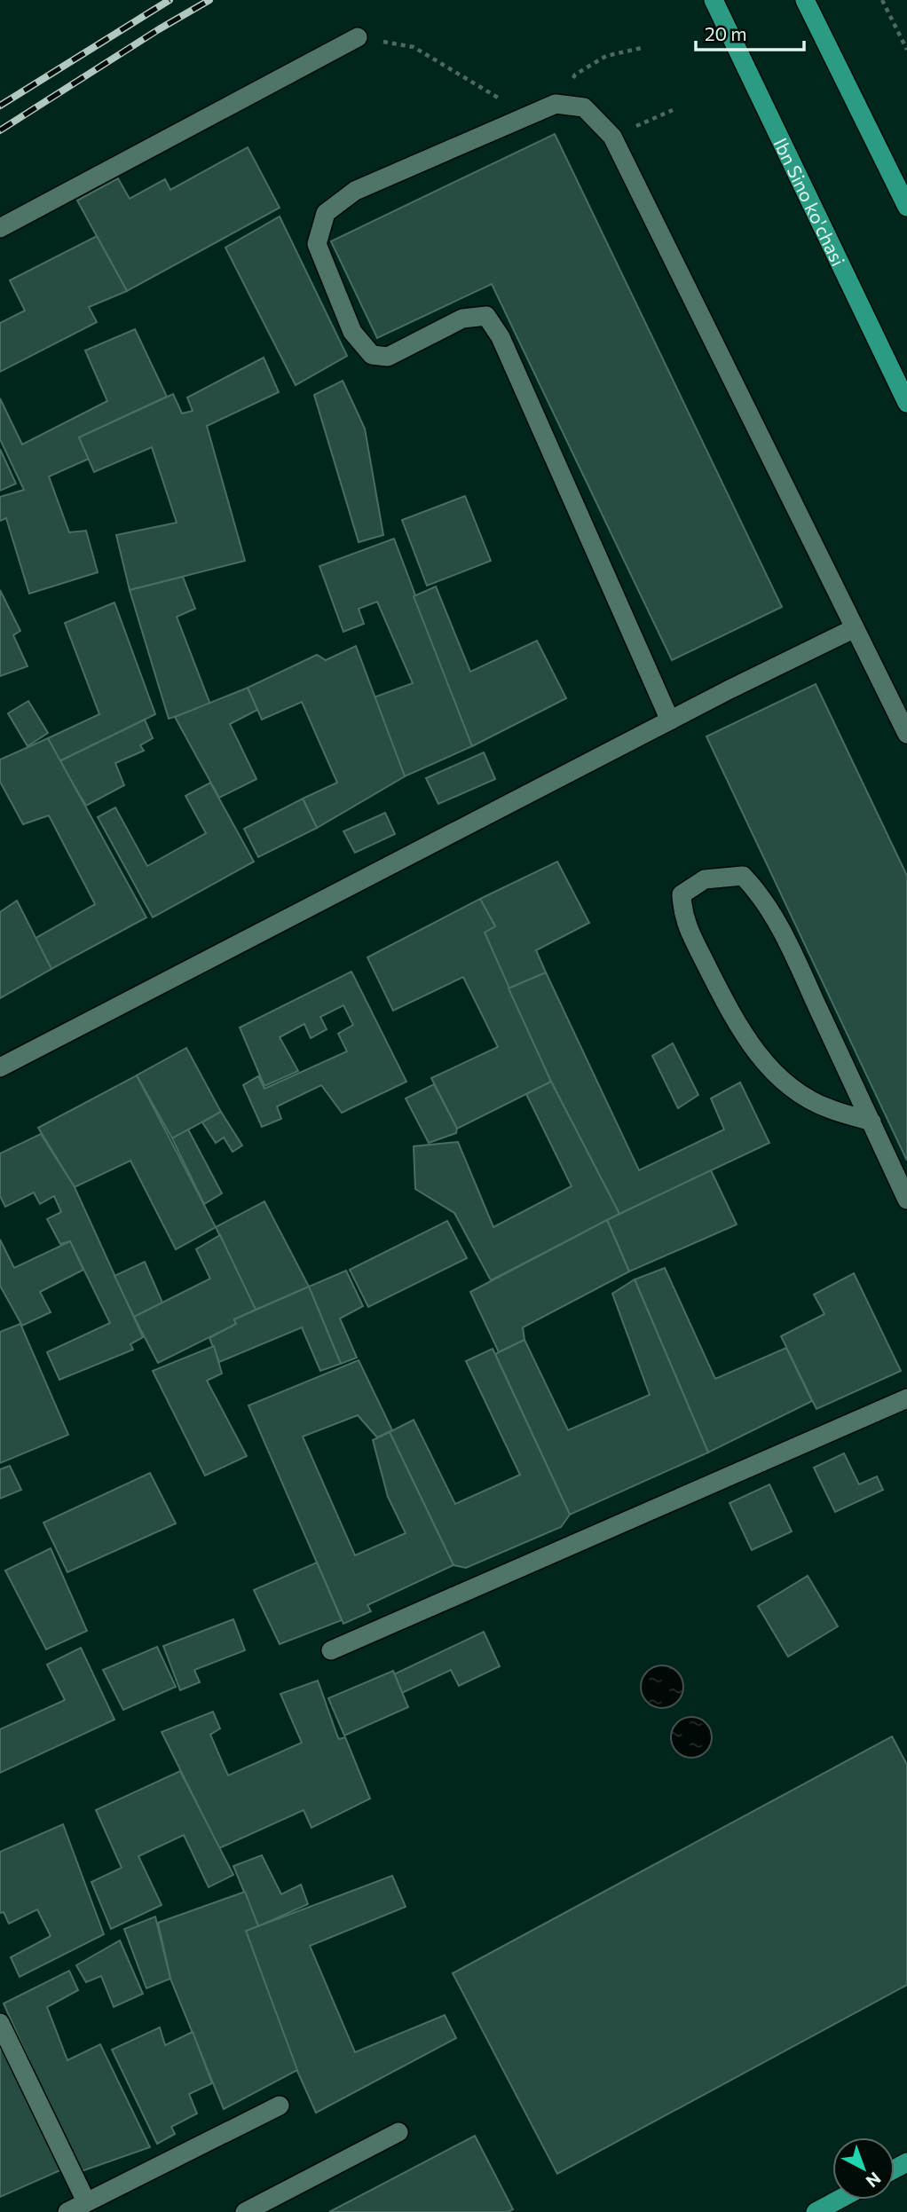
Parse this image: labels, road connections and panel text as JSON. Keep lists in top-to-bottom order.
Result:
{
  "streets": {
    "main road": ["Ibn Sino ko'chasi"]
  },
  "scale_bar": "20 m",
  "north": "bottom right"
}
